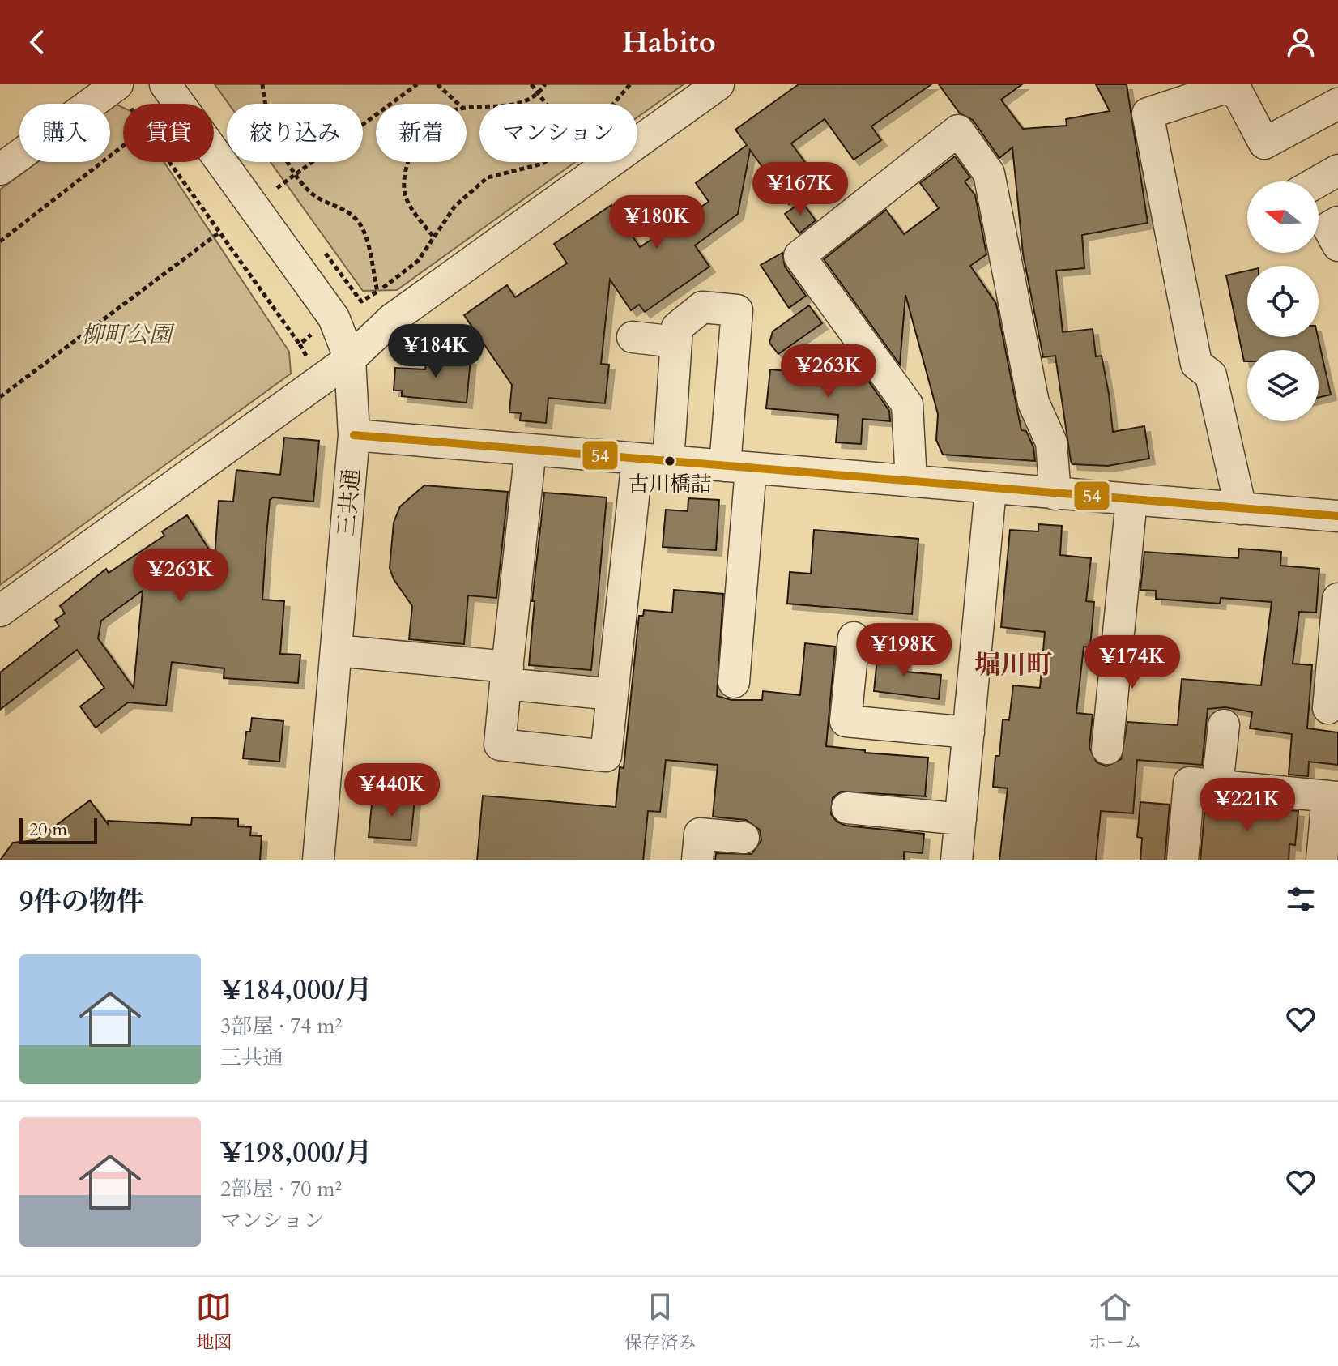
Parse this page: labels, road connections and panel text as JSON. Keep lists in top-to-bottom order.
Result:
{
  "streets": {
    "street": ["三共通"]
  },
  "districts": ["堀川町"],
  "parks": ["柳町公園"],
  "places": ["古川橋詰"],
  "lines": ["transit line 54"],
  "scale_bar": "20 m",
  "north": "left",
  "page": {
    "header": "Habito",
    "chip": [
      "購入",
      "賃貸",
      "絞り込み",
      "新着",
      "マンション"
    ],
    "price": [
      "¥167K",
      "¥180K",
      "¥184K",
      "¥263K",
      "¥263K",
      "¥198K",
      "¥174K",
      "¥440K",
      "¥221K"
    ],
    "scale": "20 m",
    "heading": "9件の物件",
    "list": [
      {
        "name": "¥184,000/月",
        "note": "3部屋 · 74 m² · 三共通"
      },
      {
        "name": "¥198,000/月",
        "note": "2部屋 · 70 m² · マンション"
      }
    ],
    "tabs": ["地図", "保存済み", "ホーム"]
  }
}
